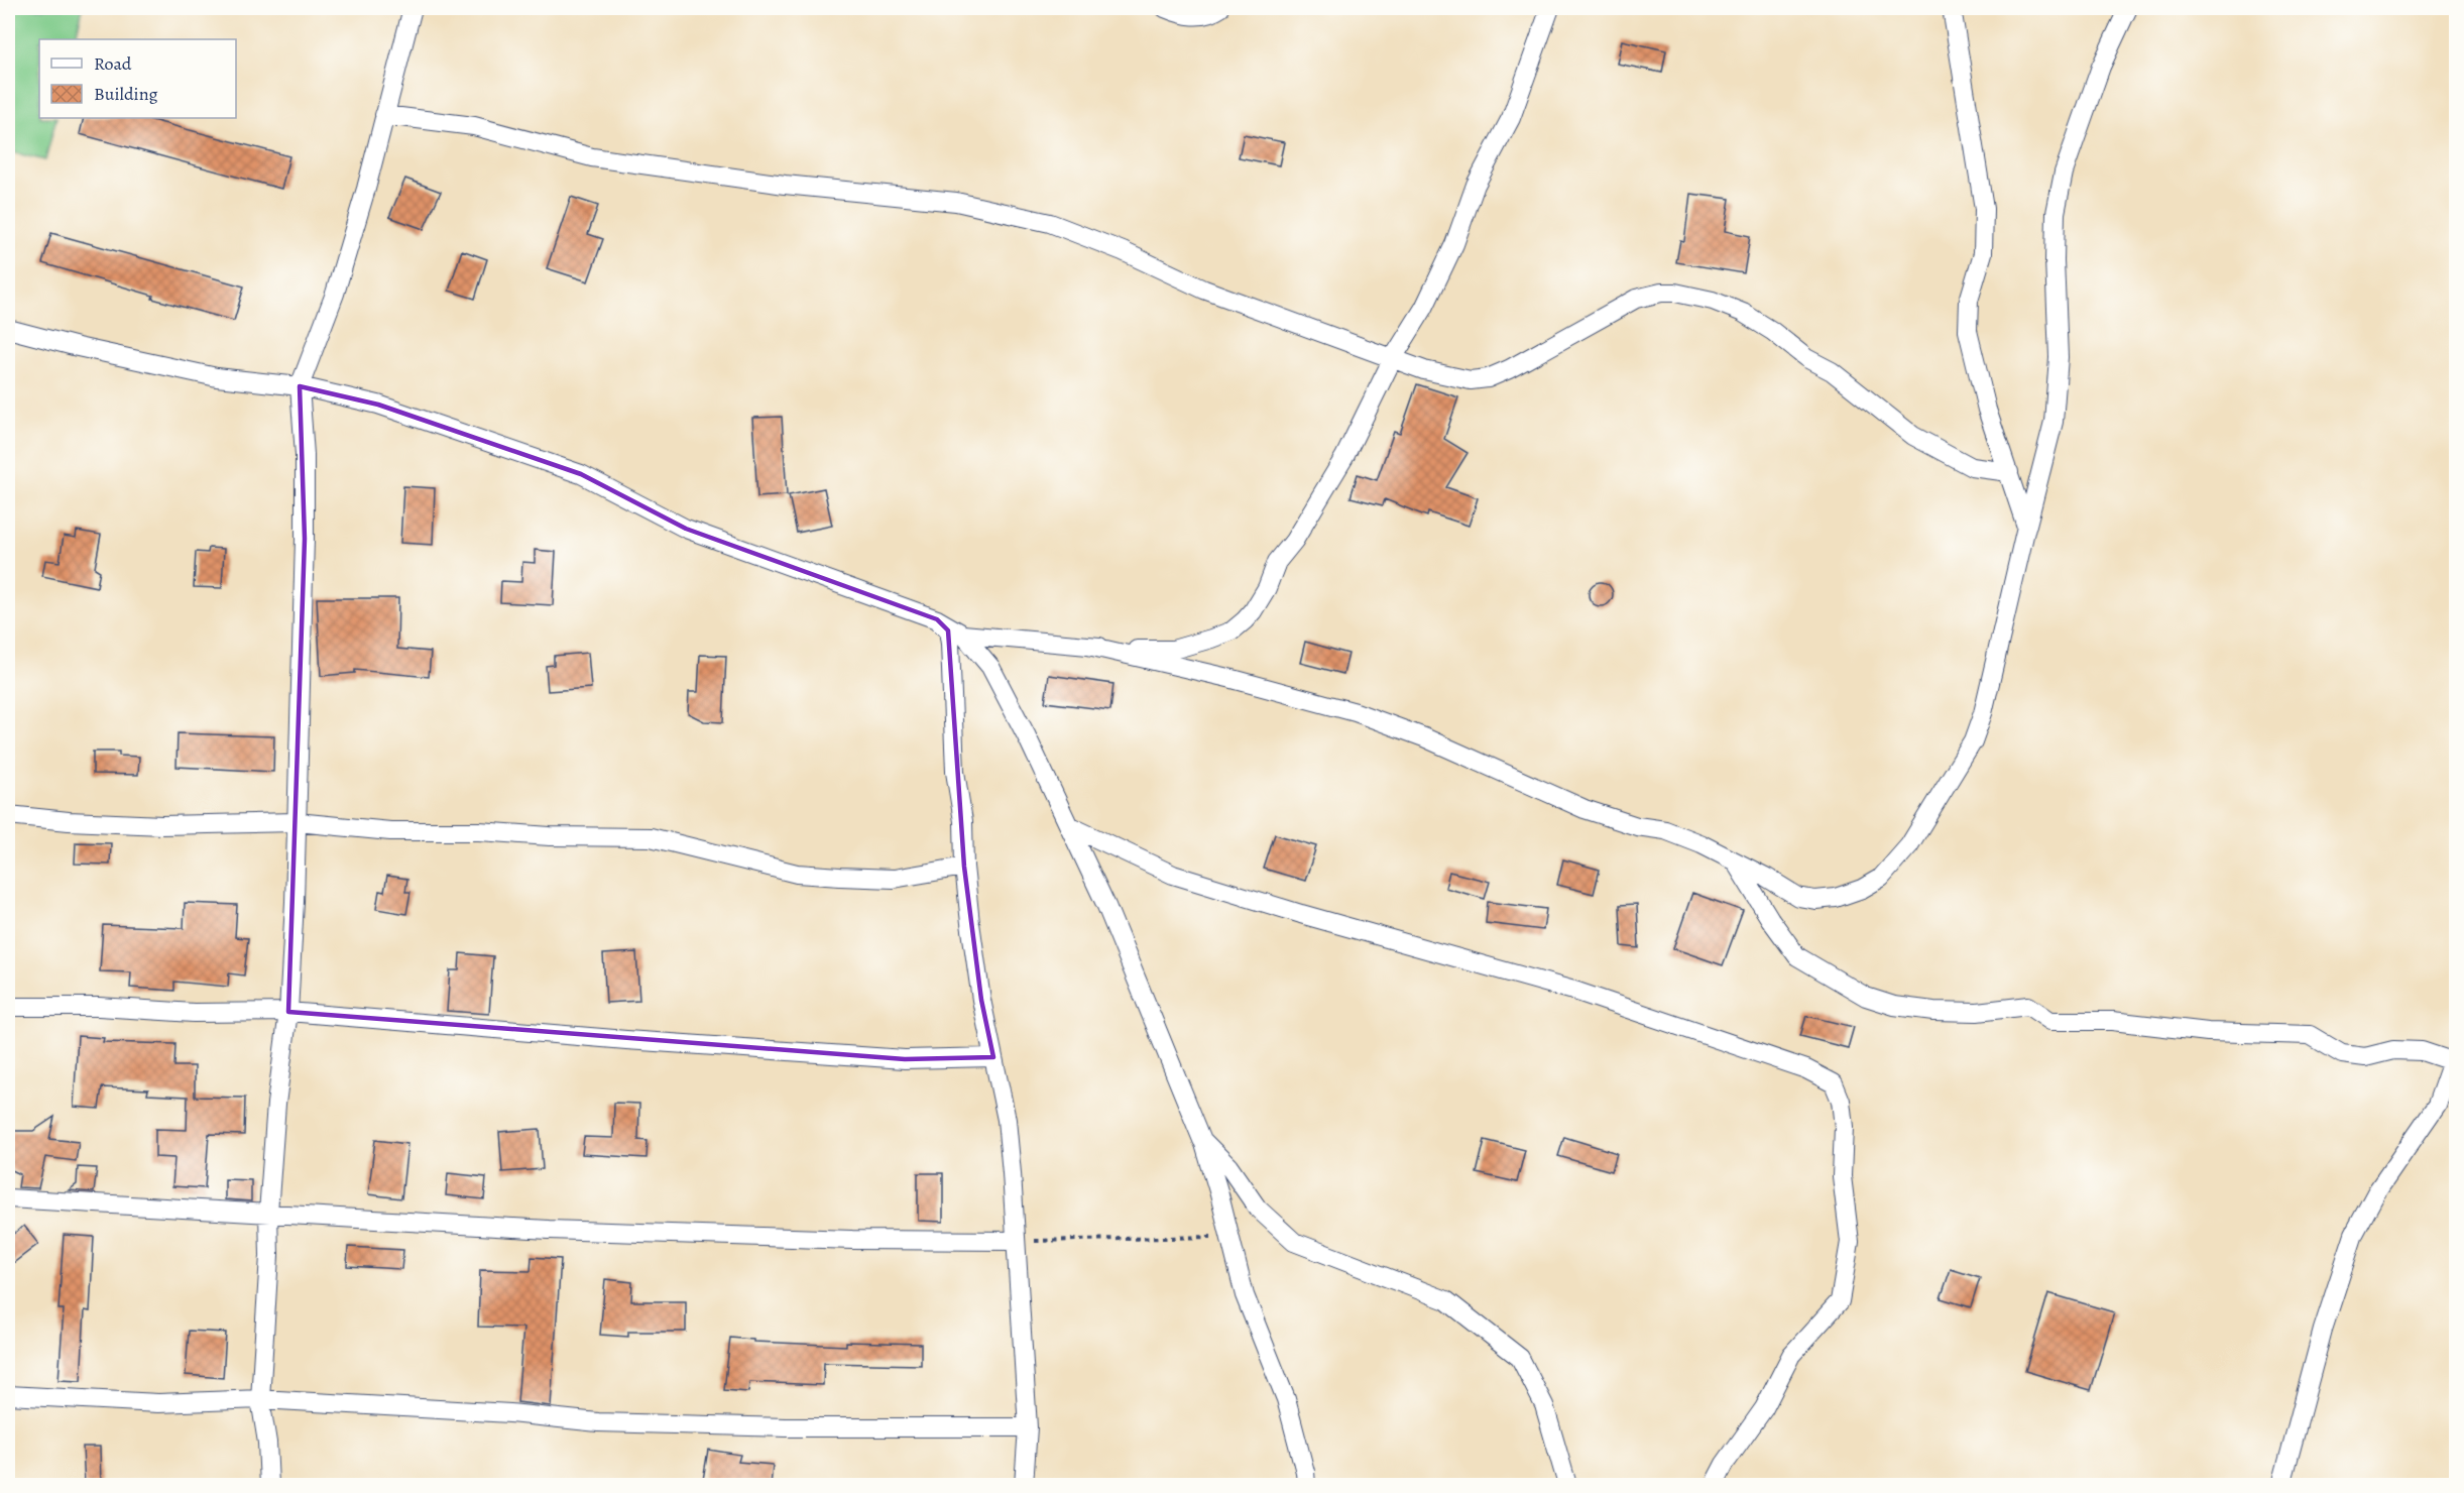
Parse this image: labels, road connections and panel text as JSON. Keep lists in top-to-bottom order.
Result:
{
  "legend": ["Road", "Building"]
}
